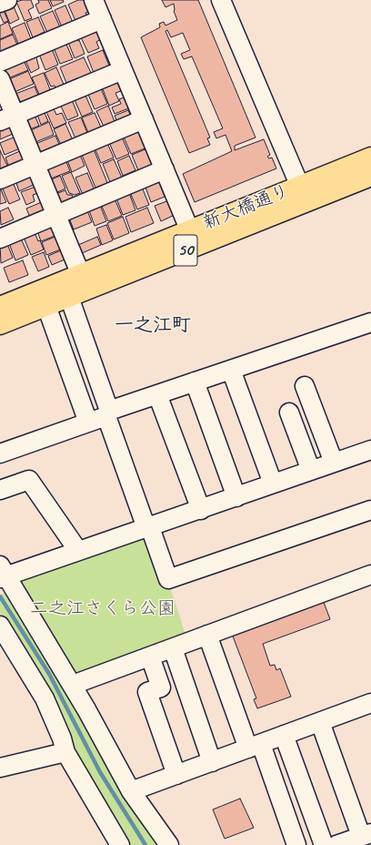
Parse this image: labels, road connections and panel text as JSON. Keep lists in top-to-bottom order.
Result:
{
  "streets": {
    "main road": ["新大橋通り", "50"]
  },
  "districts": ["一之江町"],
  "parks": ["二之江さくら公園"]
}
